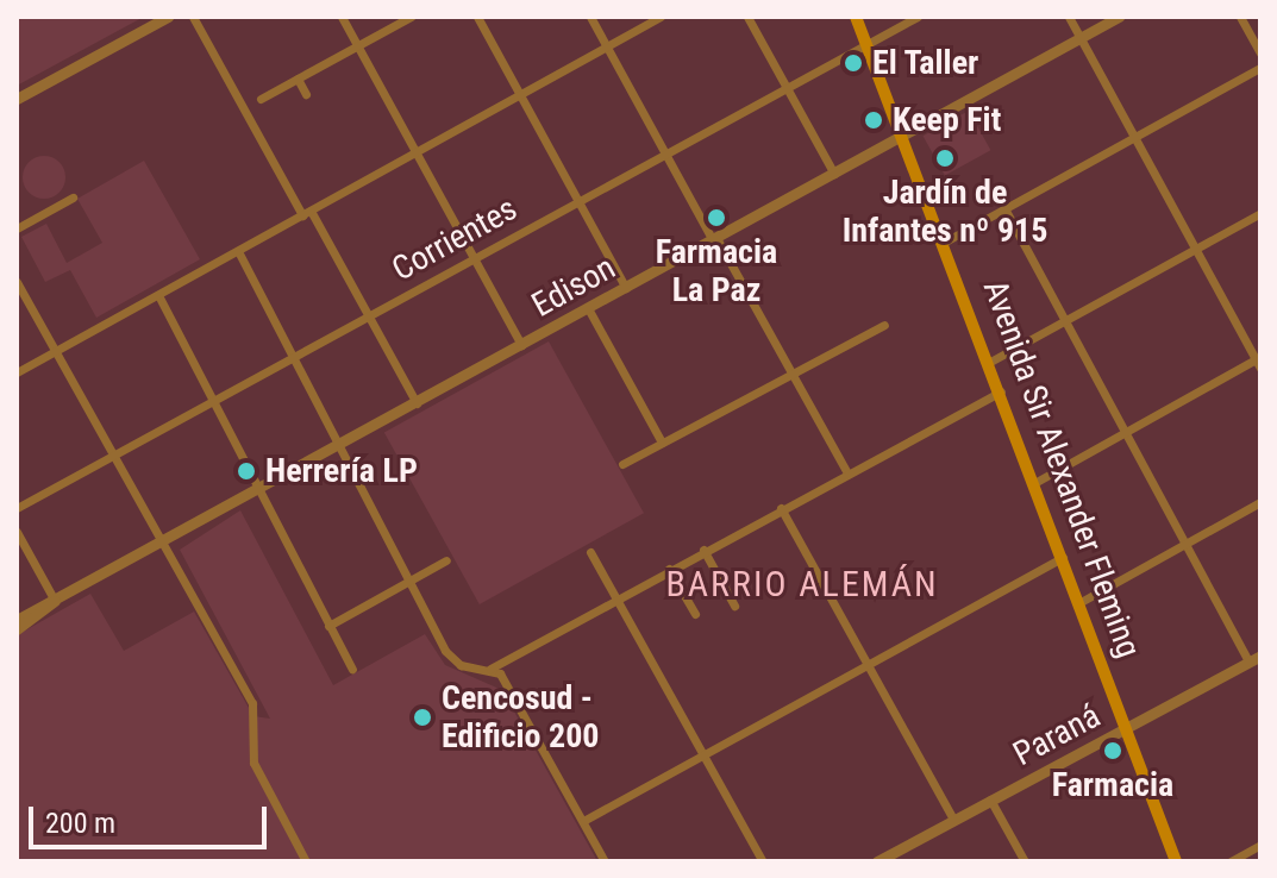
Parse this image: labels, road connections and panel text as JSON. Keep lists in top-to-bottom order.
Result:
{
  "streets": {
    "main road": ["Avenida Sir Alexander Fleming"],
    "street": ["Corrientes", "Edison", "Paraná"]
  },
  "crossings": [
    ["Corrientes", "Avenida Sir Alexander Fleming"],
    ["Edison", "Avenida Sir Alexander Fleming"],
    ["Avenida Sir Alexander Fleming", "Paraná"]
  ],
  "districts": ["BARRIO ALEMÁN"],
  "places": [
    "El Taller",
    "Keep Fit",
    "Jardín de Infantes nº 915",
    "Farmacia La Paz",
    "Herrería LP",
    "Cencosud - Edificio 200",
    "Farmacia"
  ],
  "scale_bar": "200 m"
}
